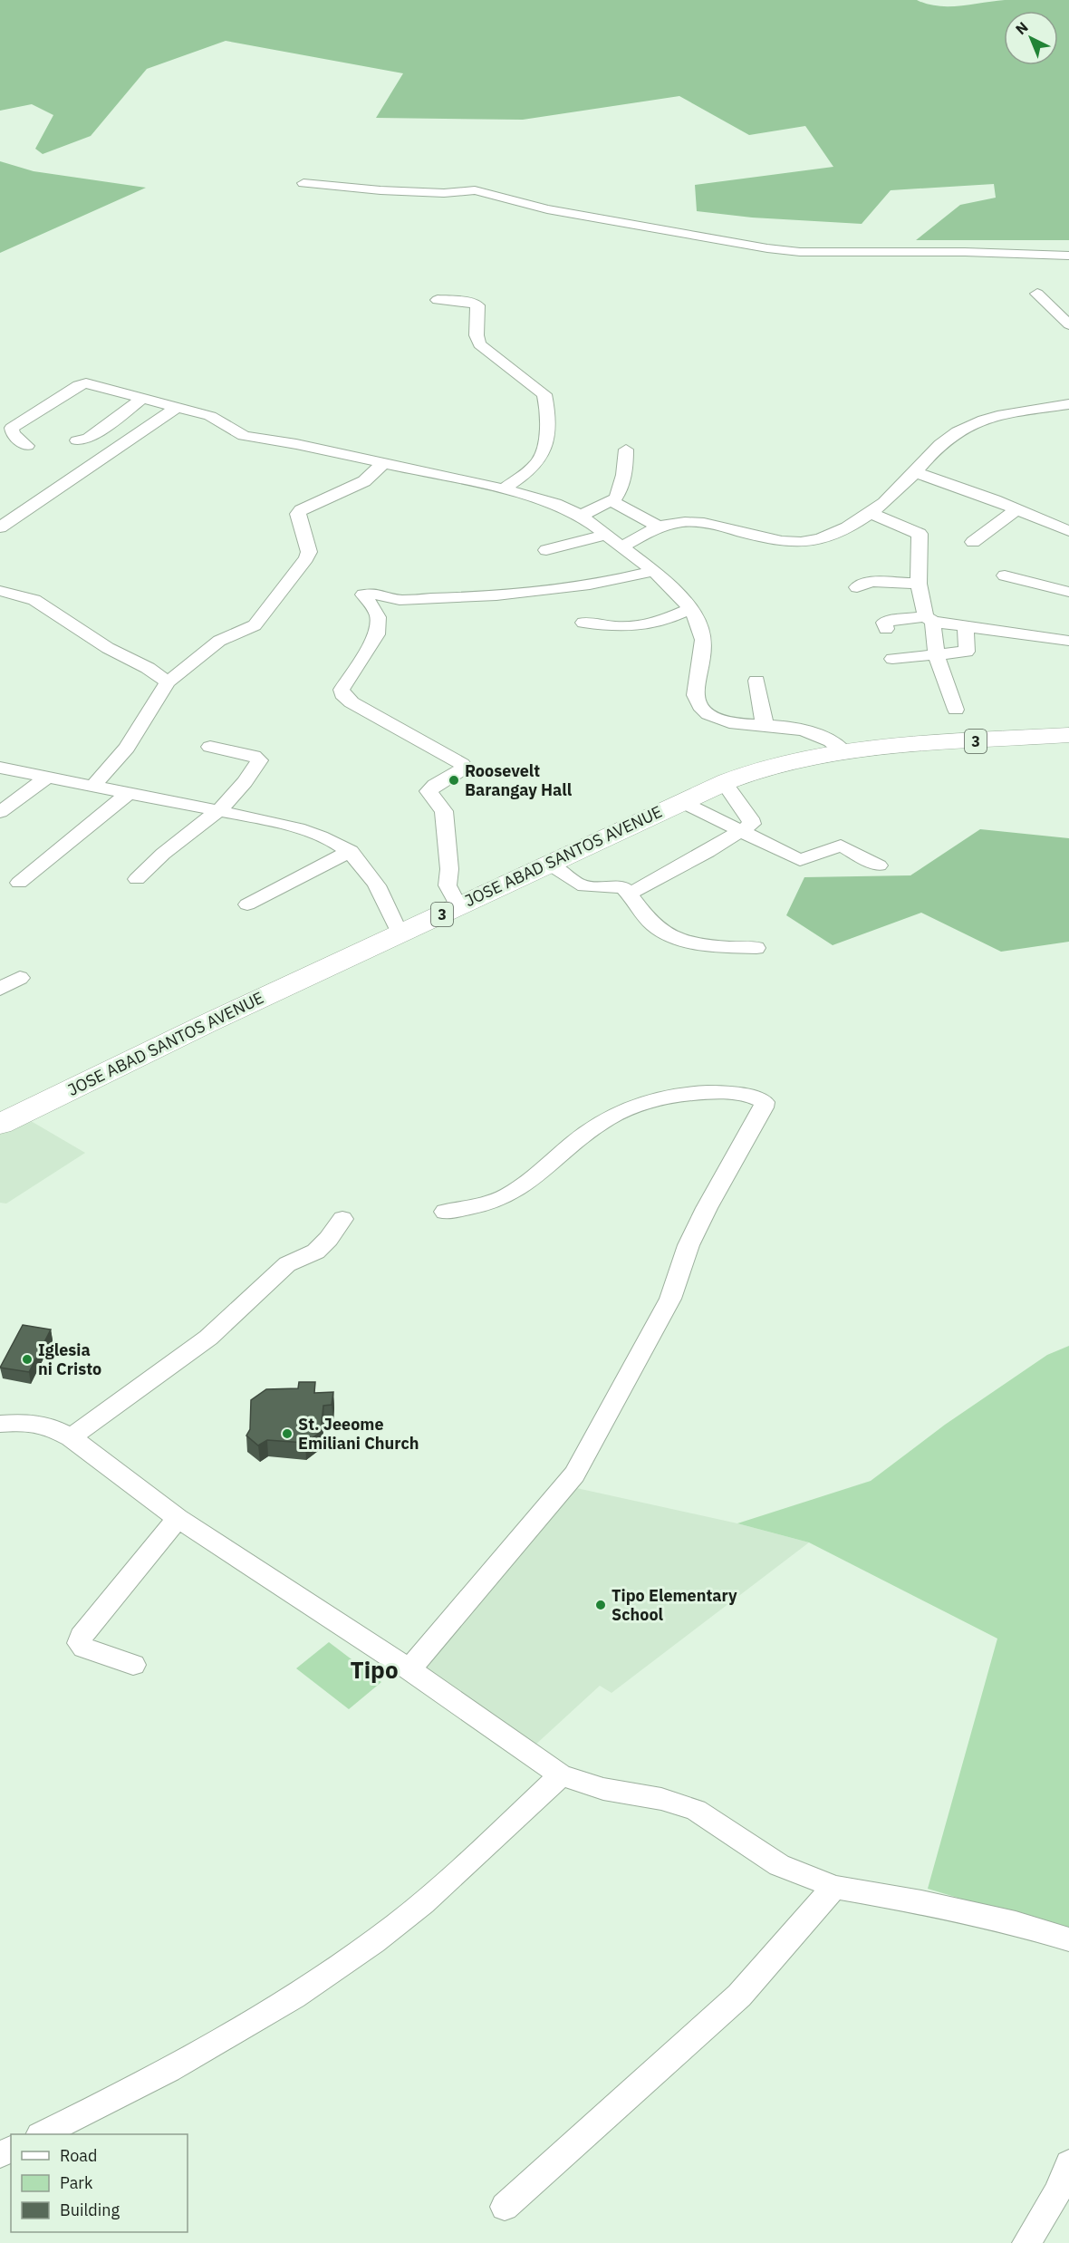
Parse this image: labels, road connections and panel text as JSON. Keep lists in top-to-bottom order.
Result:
{
  "streets": {
    "highway": ["3", "JOSE ABAD SANTOS AVENUE"]
  },
  "districts": ["Tipo"],
  "places": [
    "Roosevelt Barangay Hall",
    "Iglesia ni Cristo",
    "St. Jeeome Emiliani Church",
    "Tipo Elementary School"
  ],
  "legend": ["Road", "Park", "Building"],
  "north": "top left"
}
